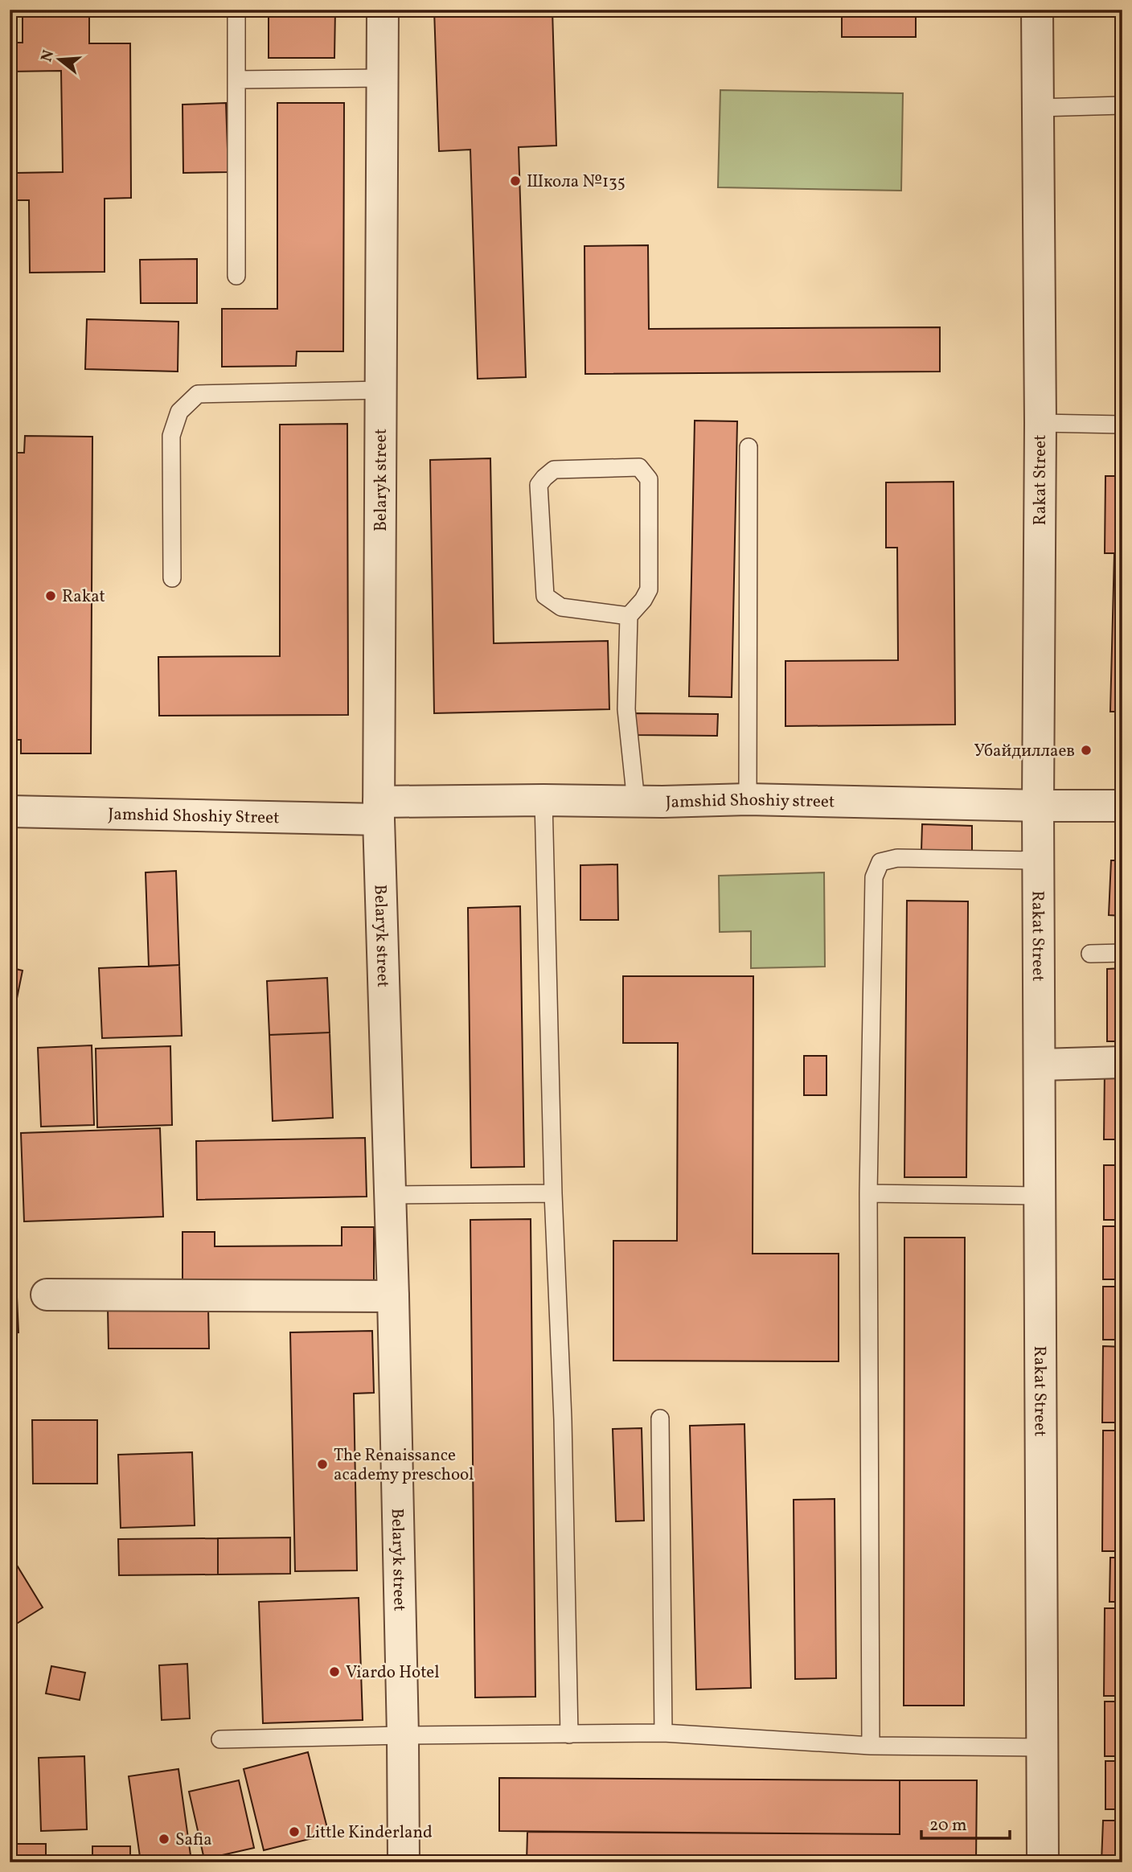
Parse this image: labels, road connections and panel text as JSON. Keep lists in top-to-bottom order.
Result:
{
  "streets": {
    "street": [
      "Belaryk street",
      "Rakat Street",
      "Jamshid Shoshiy street",
      "Jamshid Shoshiy Street"
    ]
  },
  "crossings": [
    ["Belaryk street", "Jamshid Shoshiy street"],
    ["Belaryk street", "Jamshid Shoshiy Street"],
    ["Rakat Street", "Jamshid Shoshiy street"],
    ["Jamshid Shoshiy street", "Jamshid Shoshiy Street"]
  ],
  "places": [
    "Школа №135",
    "Rakat",
    "Убайдиллаев",
    "The Renaissance academy preschool",
    "Viardo Hotel",
    "Little Kinderland",
    "Safia"
  ],
  "scale_bar": "20 m",
  "north": "left"
}
